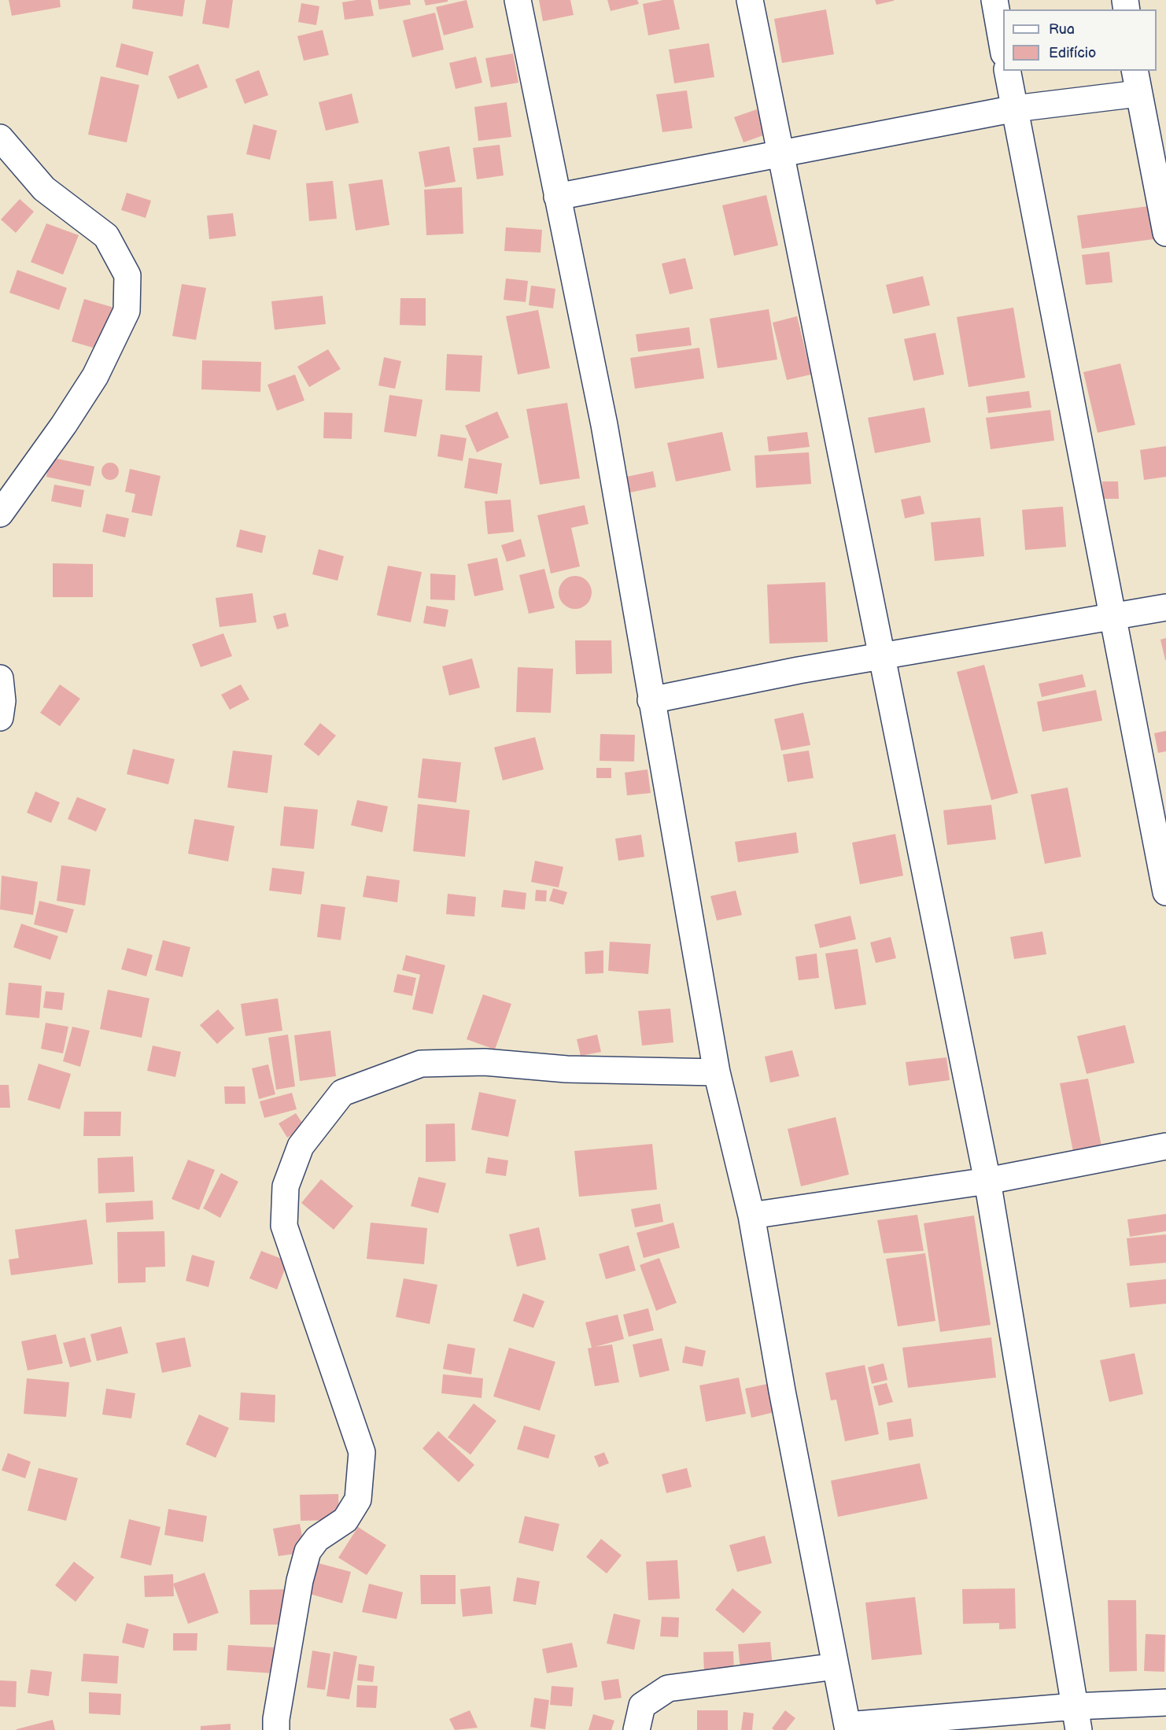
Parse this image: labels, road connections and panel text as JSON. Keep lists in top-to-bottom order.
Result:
{
  "legend": ["Rua", "Edifício"]
}
